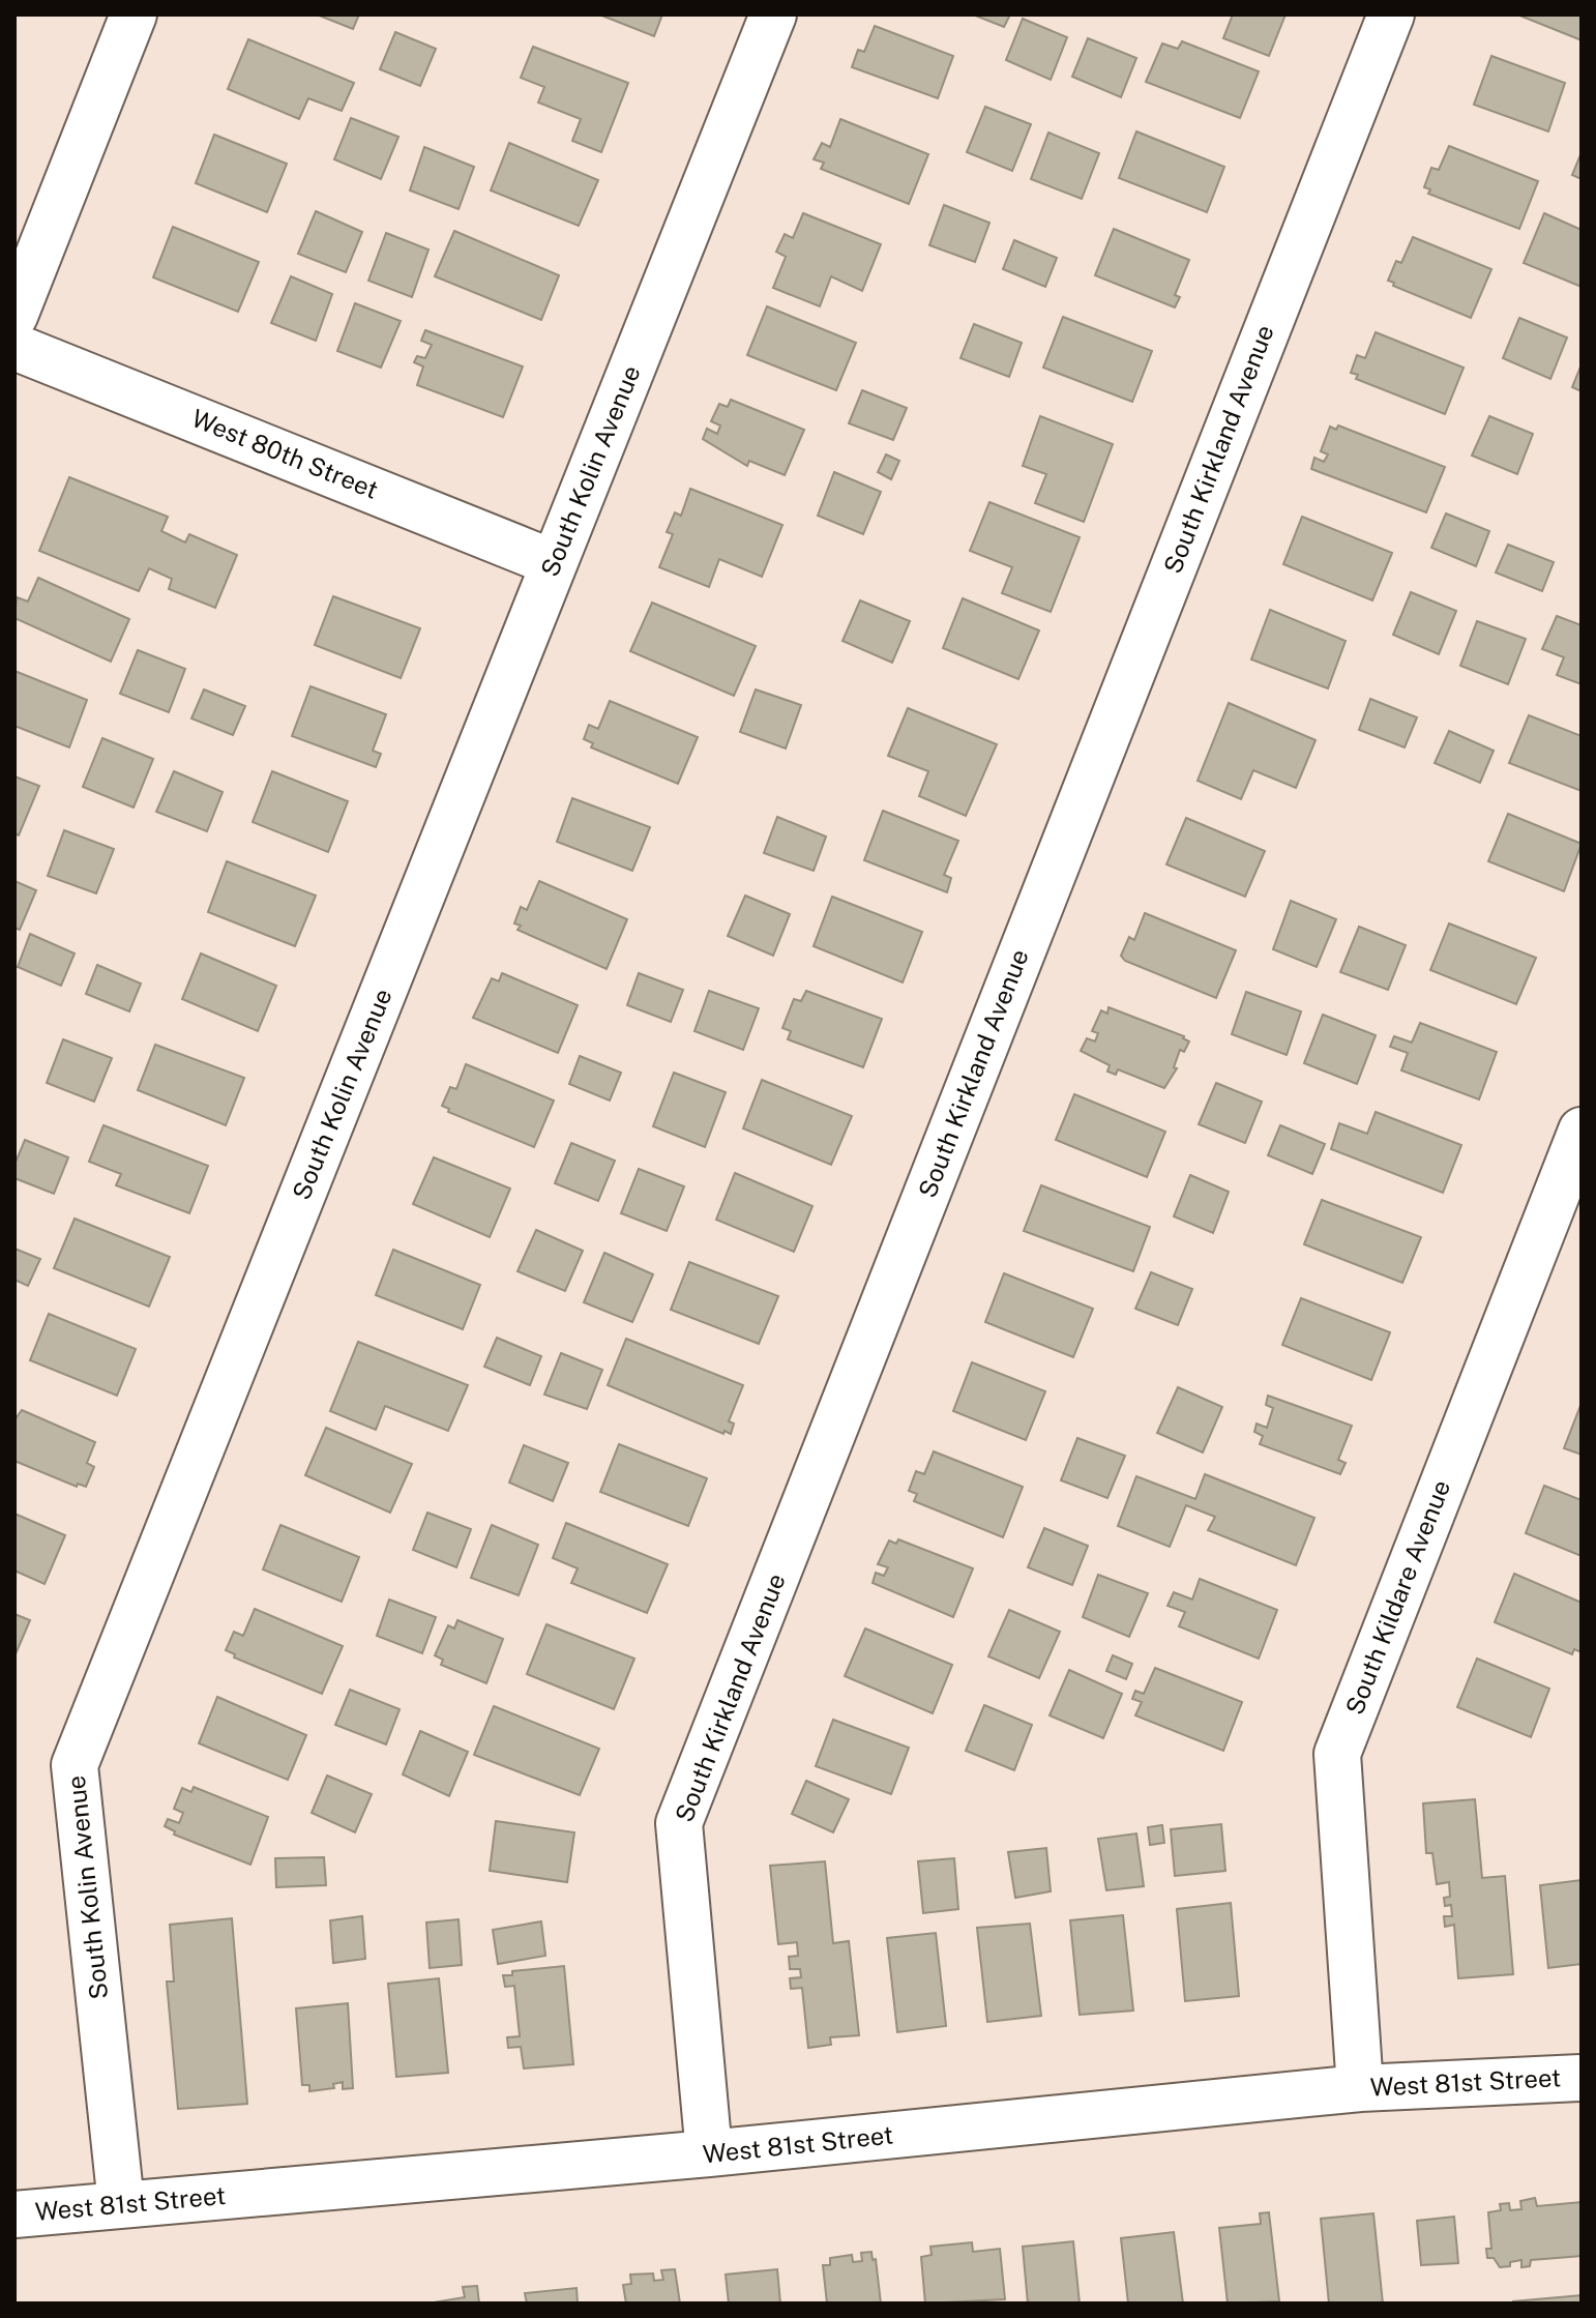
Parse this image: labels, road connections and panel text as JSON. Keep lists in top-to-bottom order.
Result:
{
  "streets": {
    "street": [
      "South Kirkland Avenue",
      "West 80th Street",
      "South Kolin Avenue",
      "South Kildare Avenue",
      "West 81st Street"
    ]
  },
  "crossings": [
    ["South Kirkland Avenue", "West 81st Street"],
    ["West 80th Street", "South Kolin Avenue"],
    ["South Kolin Avenue", "West 81st Street"],
    ["South Kildare Avenue", "West 81st Street"]
  ]
}
